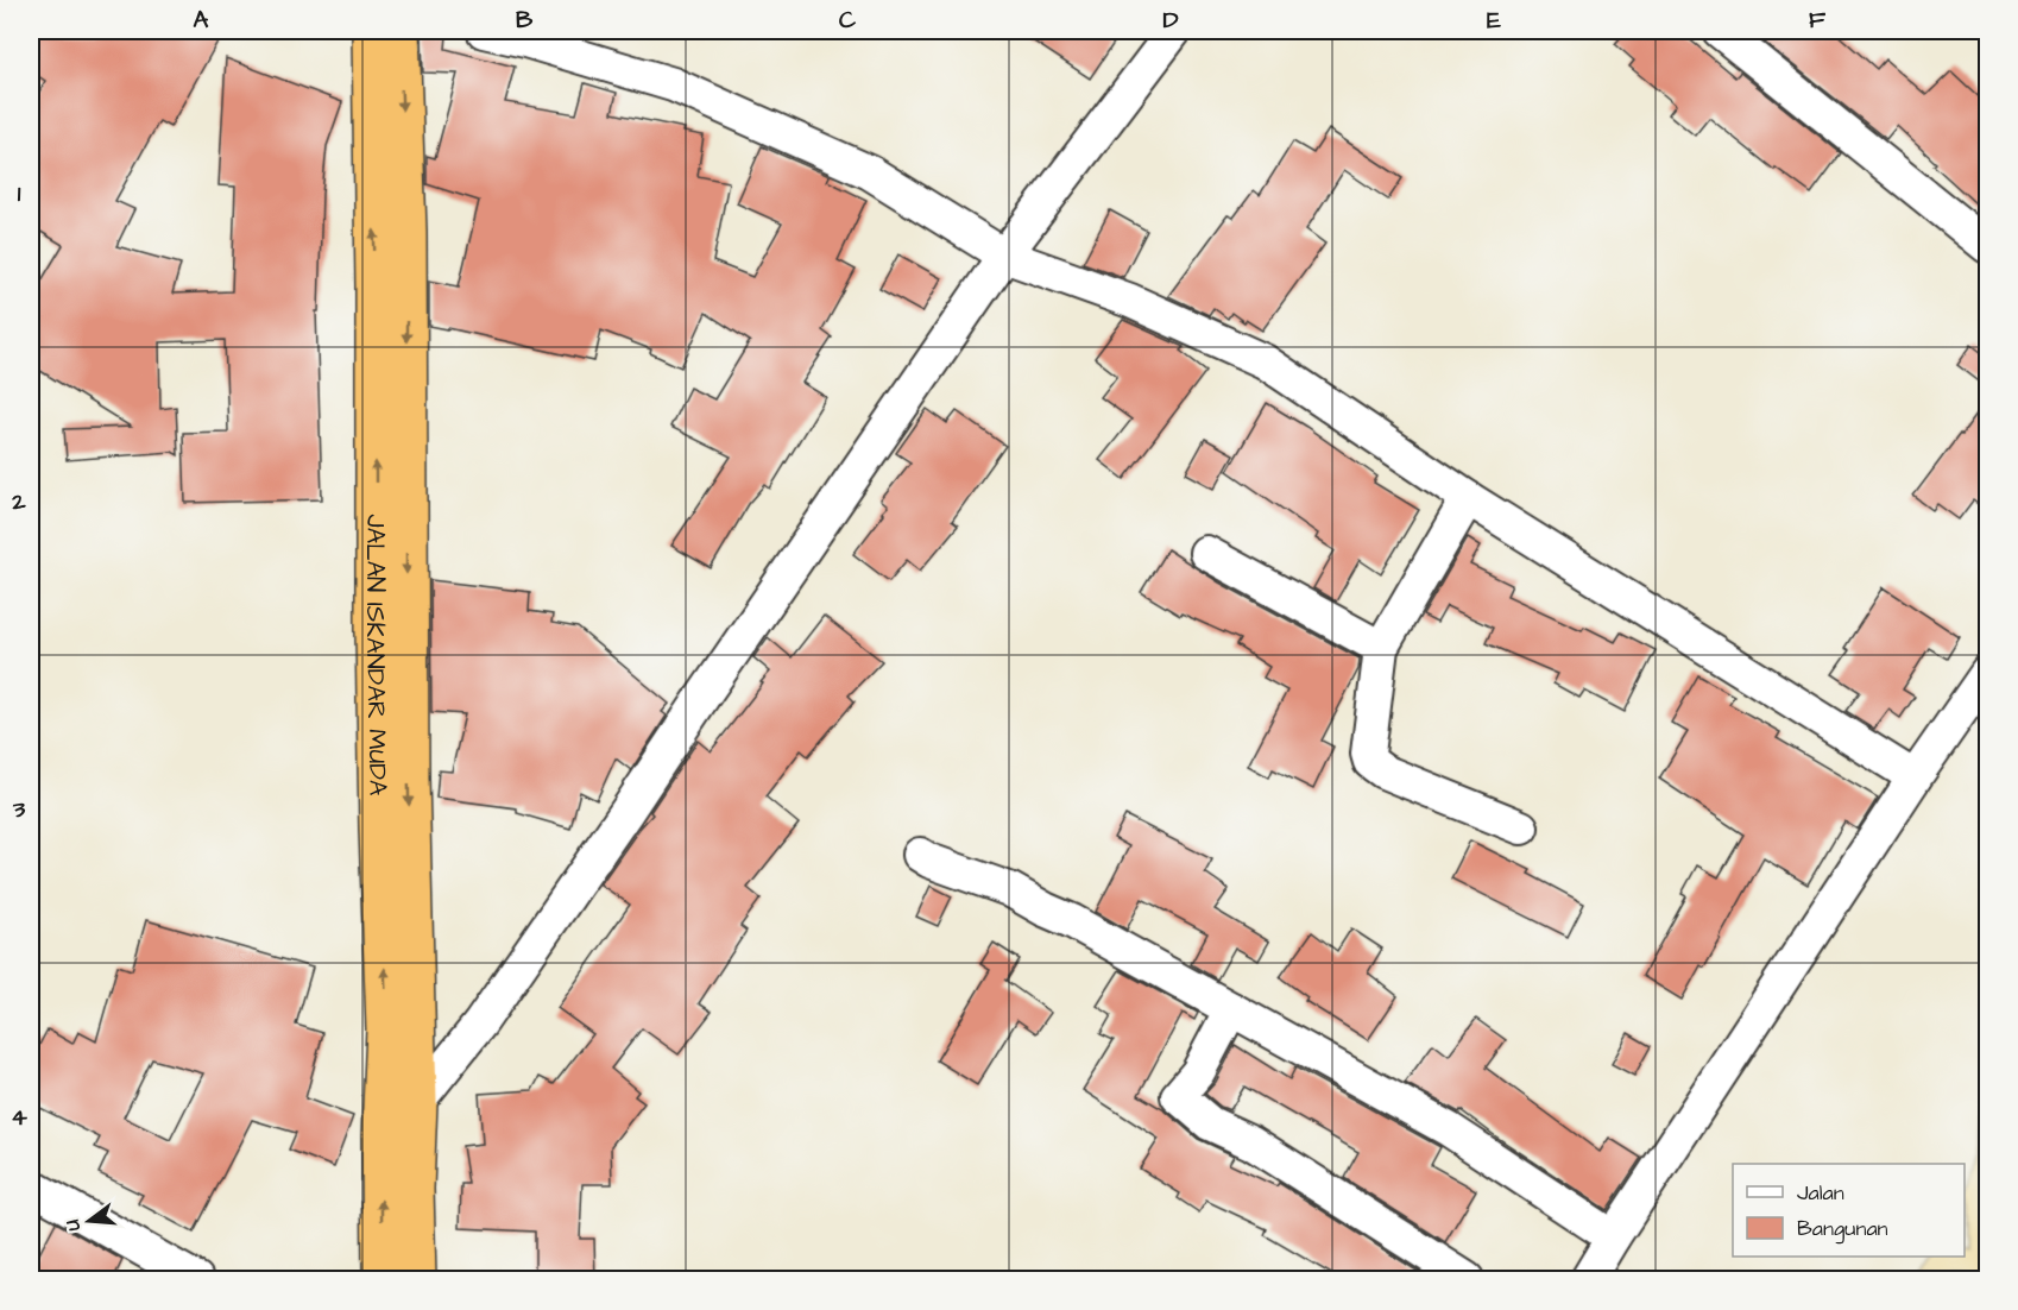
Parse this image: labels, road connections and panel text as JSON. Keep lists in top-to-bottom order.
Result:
{
  "streets": {
    "highway": ["JALAN ISKANDAR MUDA"]
  },
  "legend": ["Jalan", "Bangunan"],
  "north": "left",
  "grid": {
    "columns": [
      "A",
      "B",
      "C",
      "D",
      "E",
      "F"
    ],
    "rows": [
      "1",
      "2",
      "3",
      "4"
    ]
  }
}
